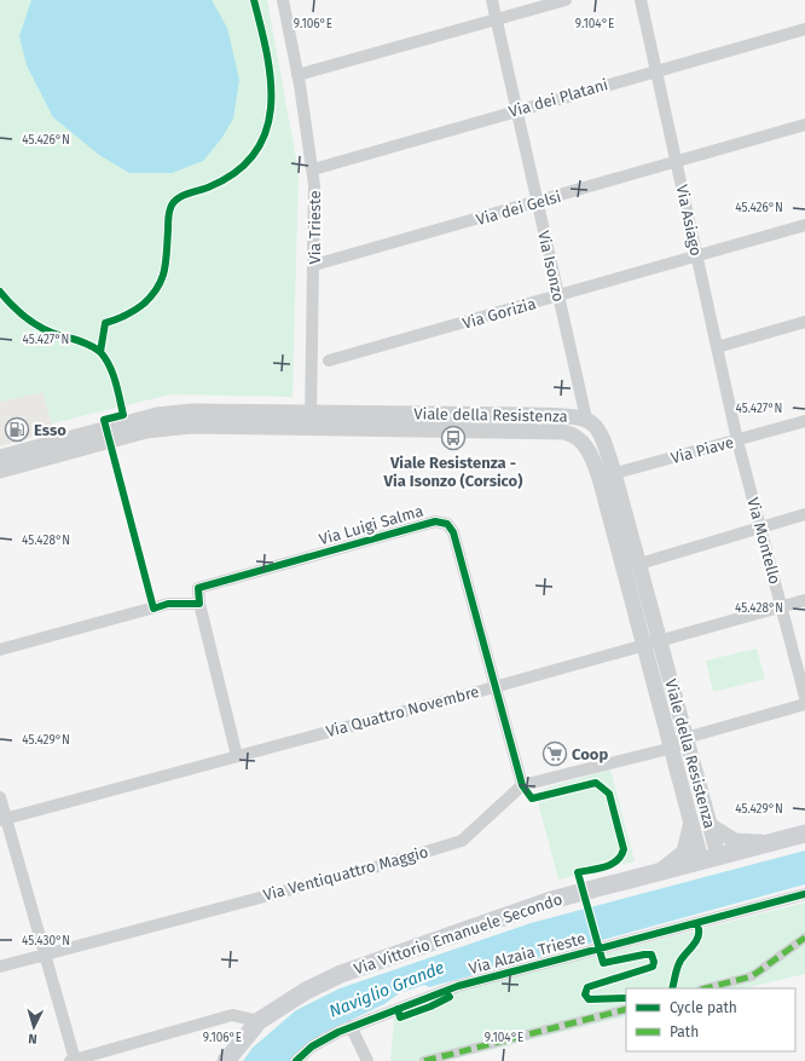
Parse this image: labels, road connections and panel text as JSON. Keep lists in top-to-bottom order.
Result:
{
  "streets": {
    "main road": ["Via Vittorio Emanuele Secondo"],
    "street": [
      "Via dei Platani",
      "Via dei Gelsi",
      "Via Asiago",
      "Via Trieste",
      "Via Isonzo",
      "Via Gorizia",
      "Viale della Resistenza",
      "Via Piave",
      "Via Luigi Salma",
      "Via Montello",
      "Via Quattro Novembre",
      "Via Ventiquattro Maggio",
      "Via Alzaia Trieste"
    ]
  },
  "crossings": [
    ["Via dei Platani", "Via Asiago"],
    ["Via dei Platani", "Via Trieste"],
    ["Via dei Platani", "Via Isonzo"],
    ["Via dei Gelsi", "Via Asiago"],
    ["Via dei Gelsi", "Via Trieste"],
    ["Via dei Gelsi", "Via Isonzo"],
    ["Via Asiago", "Via Gorizia"],
    ["Via Asiago", "Via Piave"],
    ["Via Asiago", "Via Montello"],
    ["Via Trieste", "Viale della Resistenza"],
    ["Via Isonzo", "Via Gorizia"],
    ["Via Isonzo", "Viale della Resistenza"],
    ["Viale della Resistenza", "Via Piave"],
    ["Viale della Resistenza", "Via Quattro Novembre"],
    ["Viale della Resistenza", "Via Ventiquattro Maggio"],
    ["Viale della Resistenza", "Via Vittorio Emanuele Secondo"],
    ["Via Piave", "Via Montello"],
    ["Via Luigi Salma", "Via Quattro Novembre"],
    ["Via Luigi Salma", "Via Ventiquattro Maggio"],
    ["Via Montello", "Via Quattro Novembre"]
  ],
  "water": ["Naviglio Grande"],
  "places": {
    "fuel station": ["Esso"],
    "bus stop": ["Viale Resistenza - Via Isonzo (Corsico)"],
    "supermarket": ["Coop"]
  },
  "legend": ["Cycle path", "Path"],
  "north": "bottom",
  "coordinates": [
    "9.106°E",
    "9.104°E",
    "45.426°N",
    "45.427°N",
    "45.428°N",
    "45.429°N",
    "45.430°N"
  ]
}
